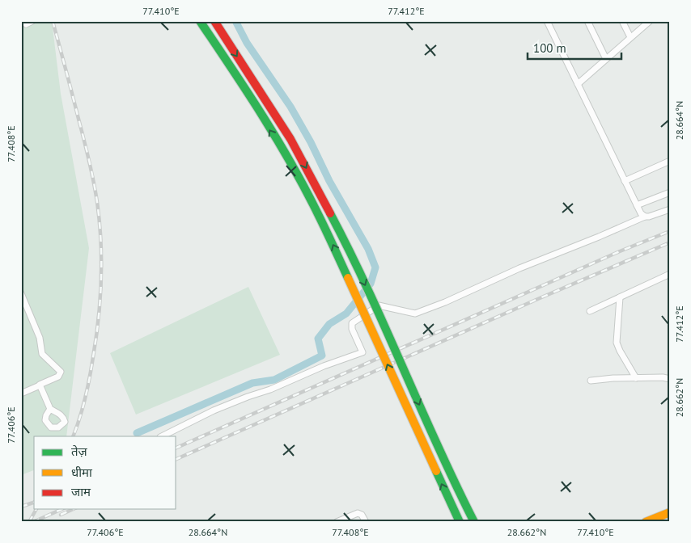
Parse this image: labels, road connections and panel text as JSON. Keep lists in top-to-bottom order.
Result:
{
  "legend": ["तेज़", "धीमा", "जाम"],
  "scale_bar": "100 m",
  "coordinates": [
    "77.410°E",
    "77.412°E",
    "28.664°N",
    "77.408°E",
    "28.662°N",
    "77.406°E"
  ]
}
